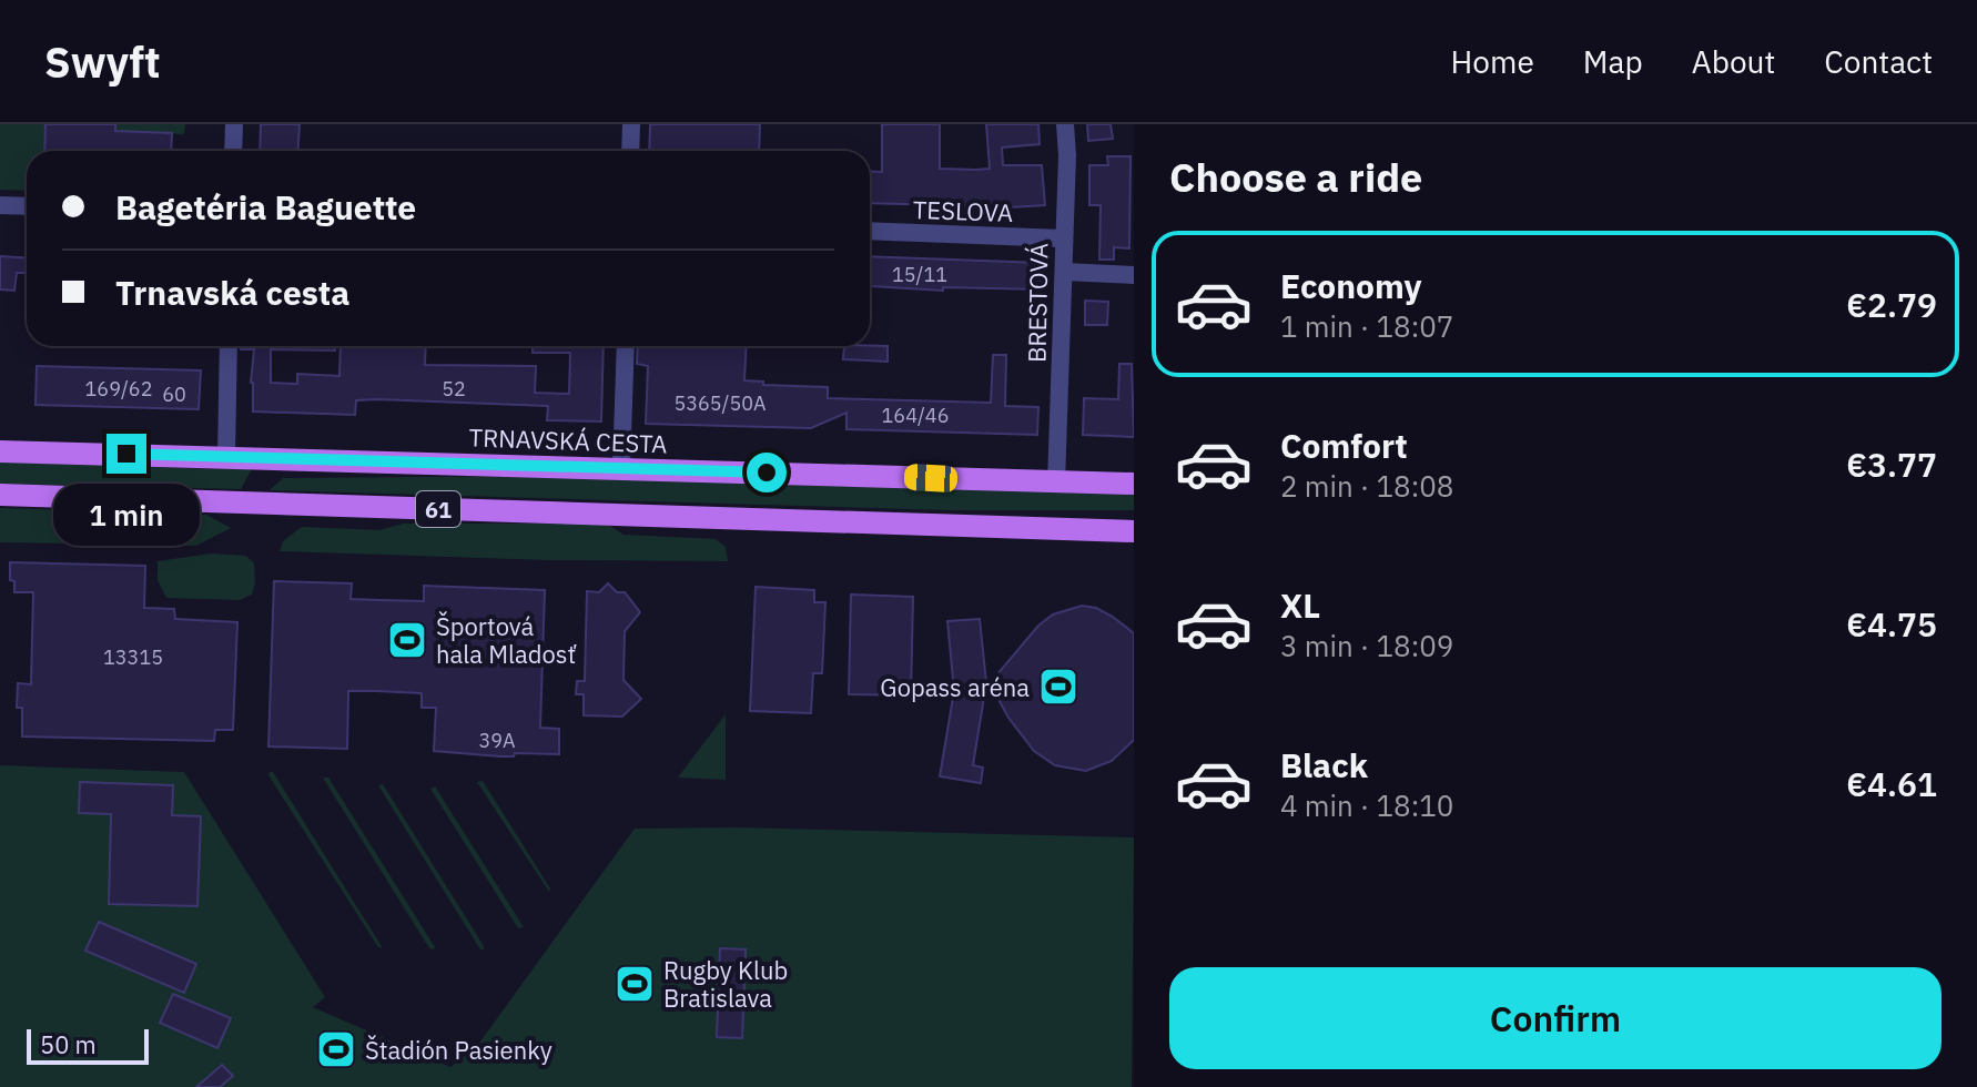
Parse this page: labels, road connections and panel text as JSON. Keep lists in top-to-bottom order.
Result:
{
  "streets": {
    "main road": ["TRNAVSKÁ CESTA", "61"],
    "street": ["TESLOVA", "BRESTOVÁ"]
  },
  "crossings": [
    ["TESLOVA", "BRESTOVÁ"],
    ["BRESTOVÁ", "TRNAVSKÁ CESTA"]
  ],
  "places": {
    "sports": [
      "Športová hala Mladosť",
      "Gopass aréna",
      "Rugby Klub Bratislava",
      "Štadión Pasienky"
    ]
  },
  "house_numbers": [
    "15/11",
    "169/62",
    "52",
    "60",
    "5365/50A",
    "164/46",
    "13315",
    "39A"
  ],
  "scale_bar": "50 m",
  "page": {
    "header": "Swyft",
    "nav": [
      "Home",
      "Map",
      "About",
      "Contact"
    ],
    "heading": "Choose a ride",
    "banner": ["Bagetéria Baguette", "Trnavská cesta"],
    "list": [
      {
        "name": "Economy",
        "note": "1 min · 18:07",
        "value": "€2.79"
      },
      {
        "name": "Comfort",
        "note": "2 min · 18:08",
        "value": "€3.77"
      },
      {
        "name": "XL",
        "note": "3 min · 18:09",
        "value": "€4.75"
      },
      {
        "name": "Black",
        "note": "4 min · 18:10",
        "value": "€4.61"
      }
    ],
    "bubble": "1 min",
    "buttons": "Confirm",
    "scale": "50 m"
  }
}
